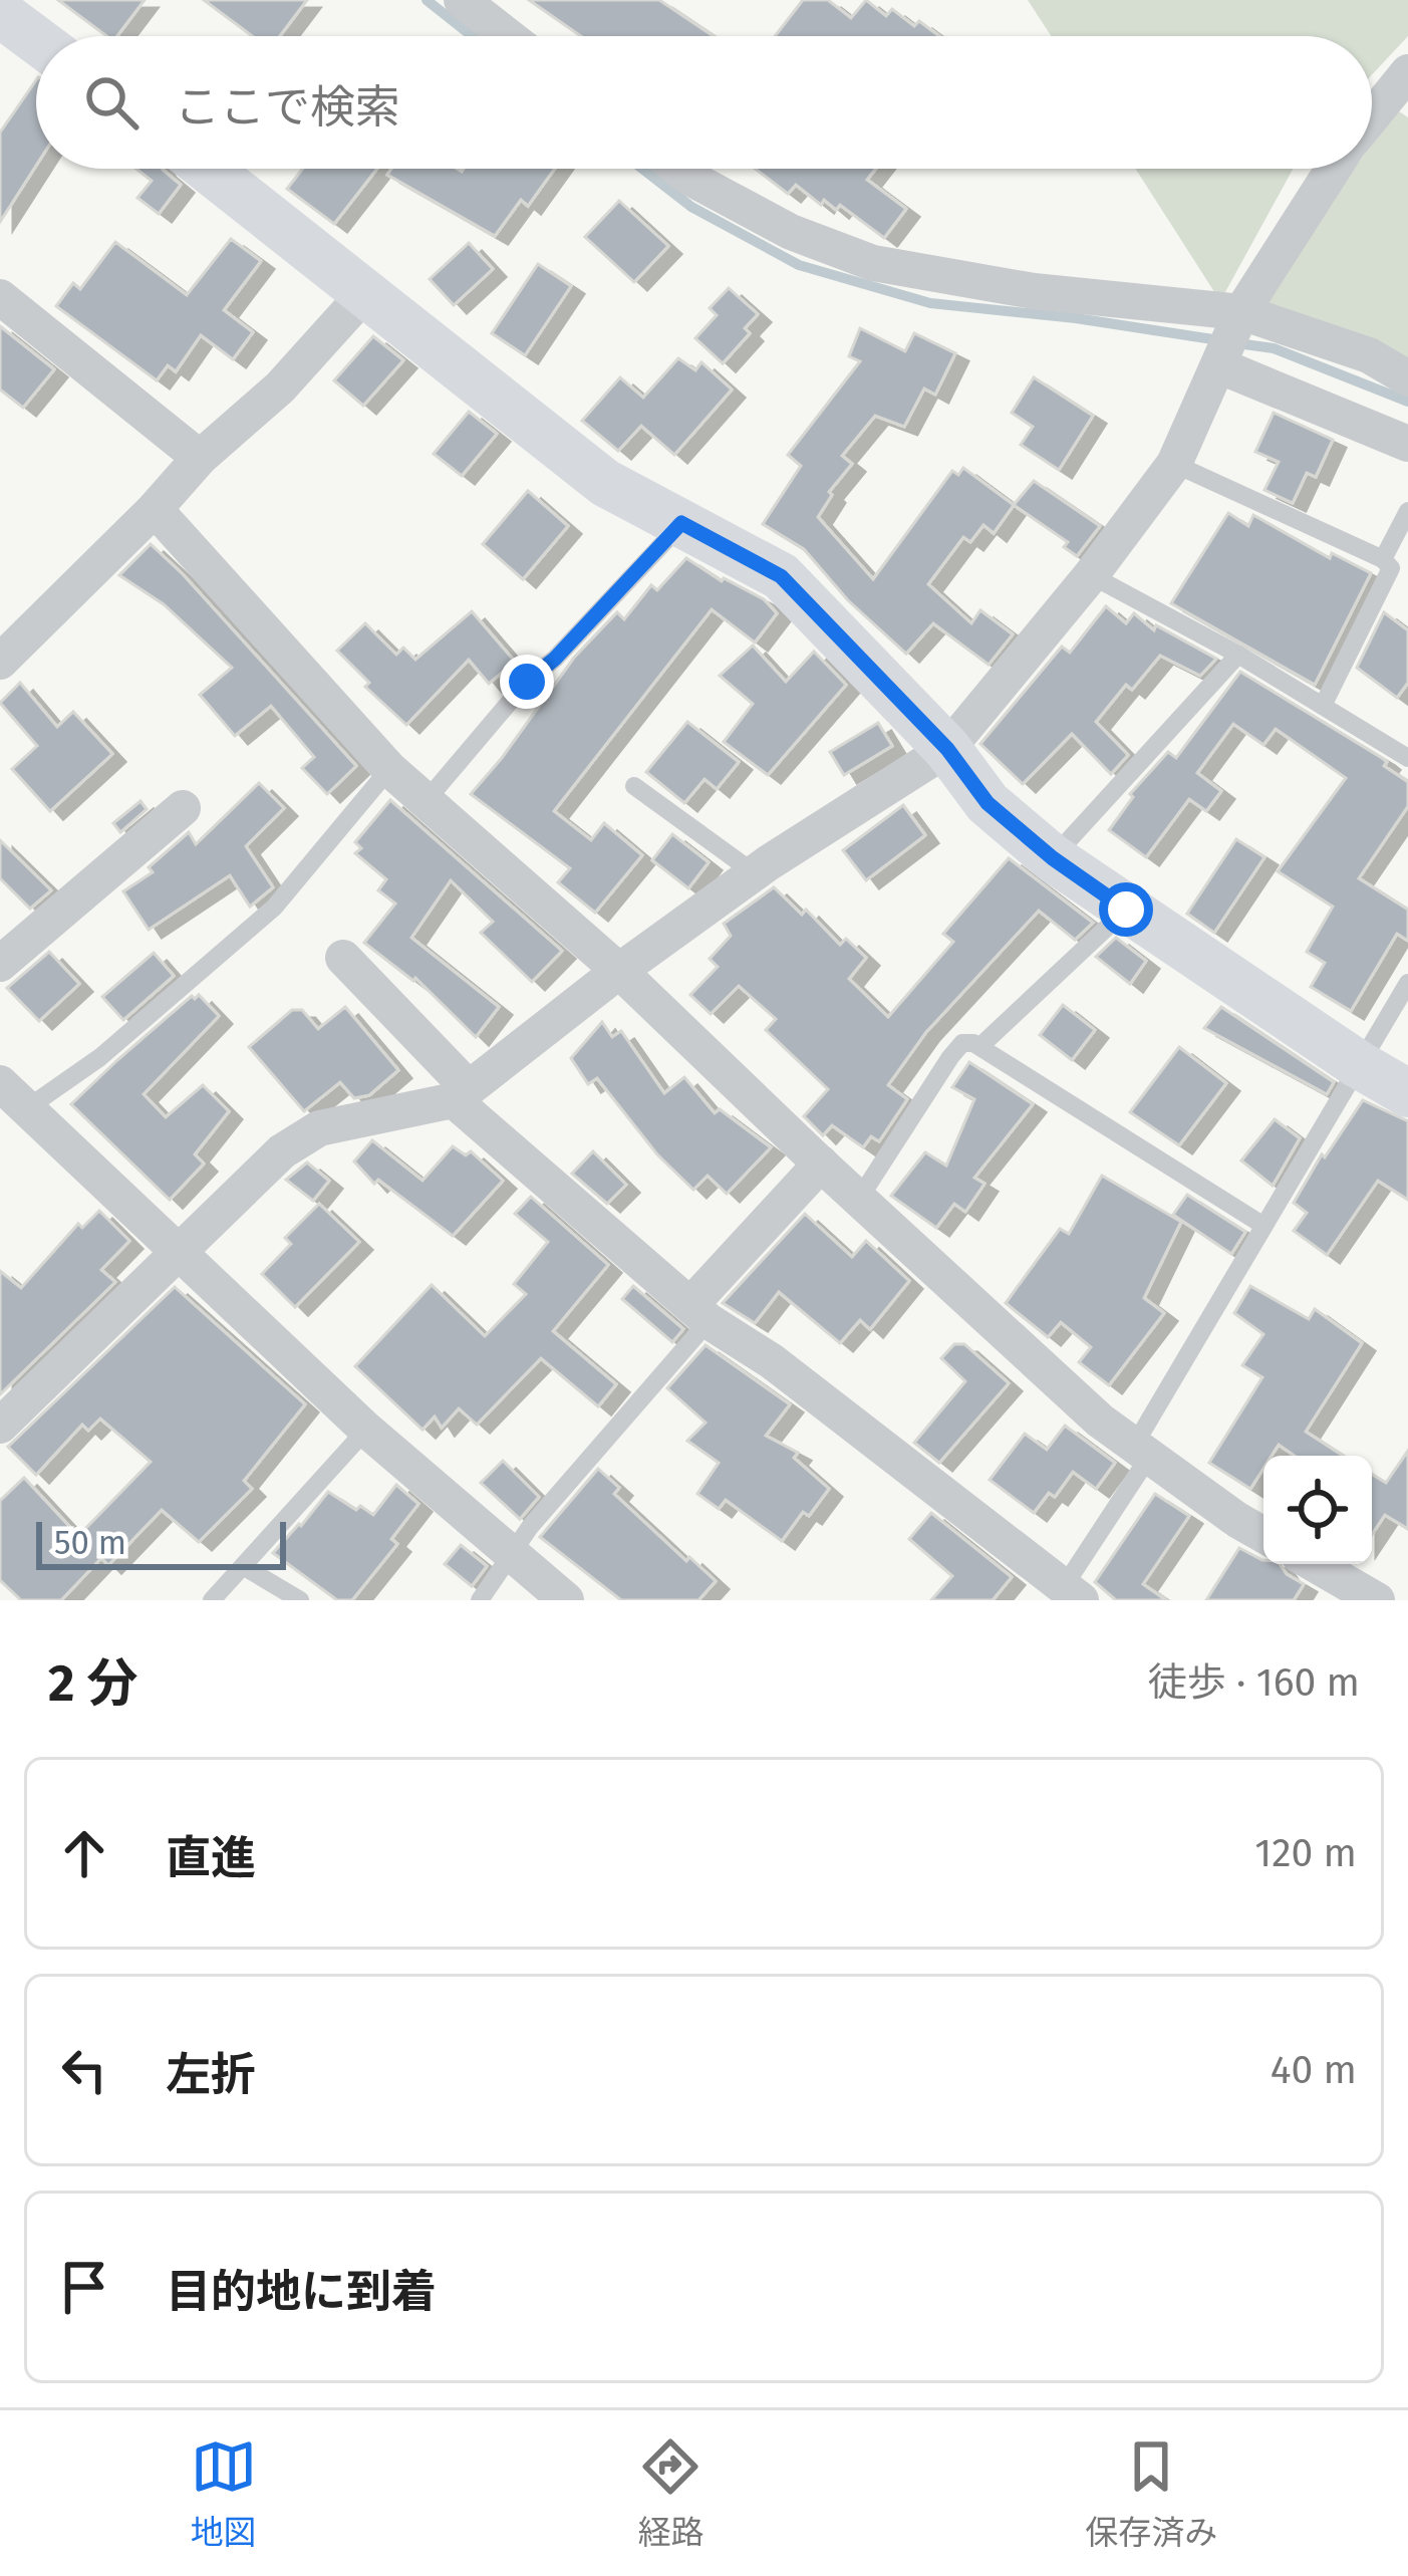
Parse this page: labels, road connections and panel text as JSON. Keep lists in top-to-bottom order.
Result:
{
  "scale_bar": "50 m",
  "page": {
    "search": "ここで検索",
    "scale": "50 m",
    "heading": ["2 分", "徒歩 · 160 m"],
    "list": [
      ["直進", "120 m"],
      ["左折", "40 m"],
      "目的地に到着"
    ],
    "nav": ["地図", "経路", "保存済み"]
  }
}
